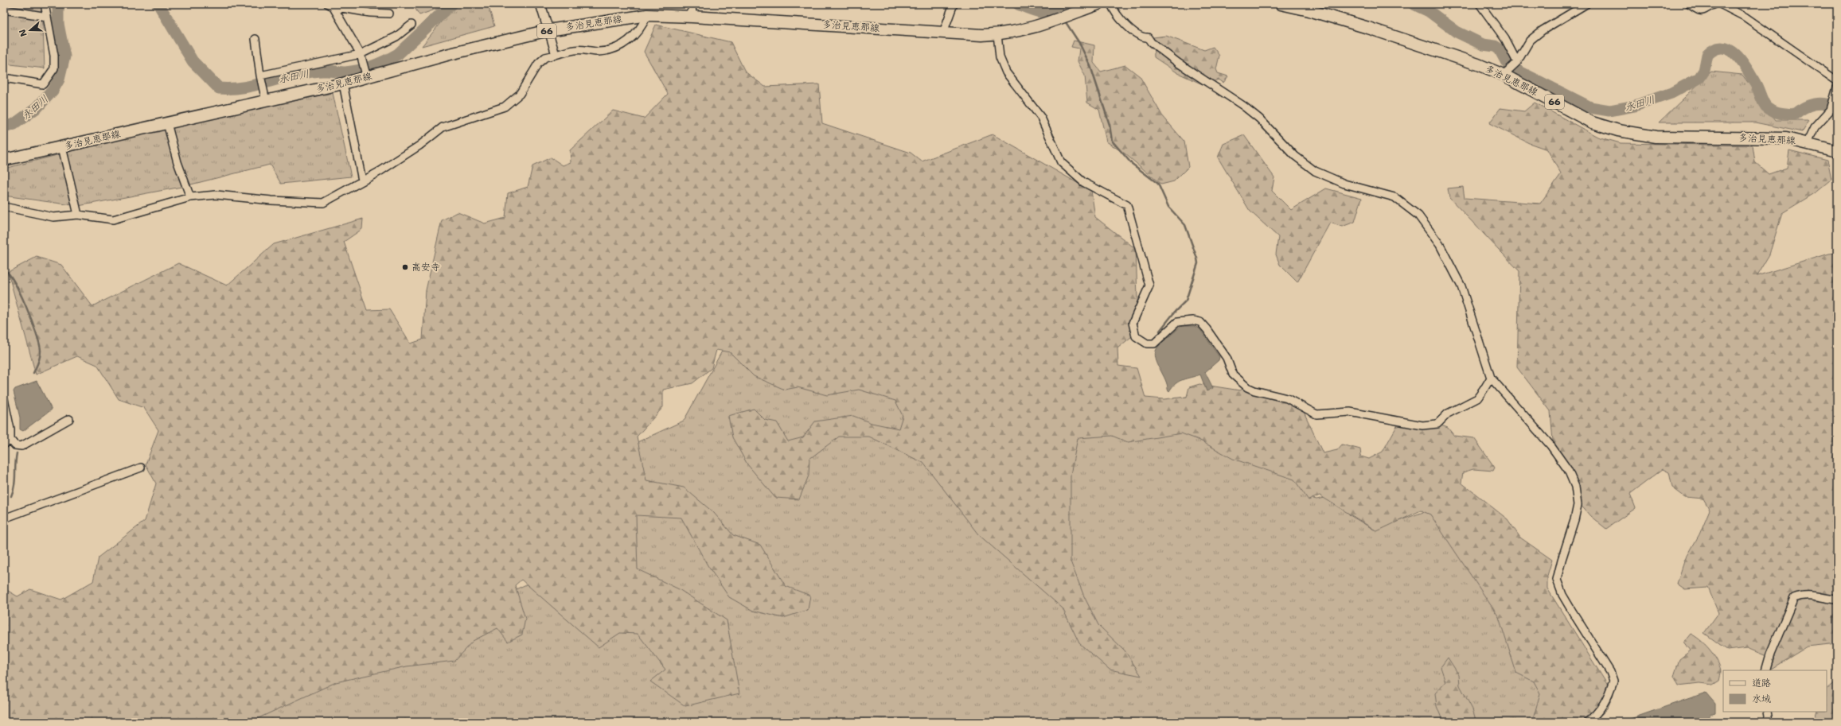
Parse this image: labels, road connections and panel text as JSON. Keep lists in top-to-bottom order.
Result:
{
  "streets": {
    "main road": ["多治見恵那線", "66"]
  },
  "water": ["永田川"],
  "places": ["高安寺"],
  "legend": ["道路", "水域"],
  "north": "left"
}
